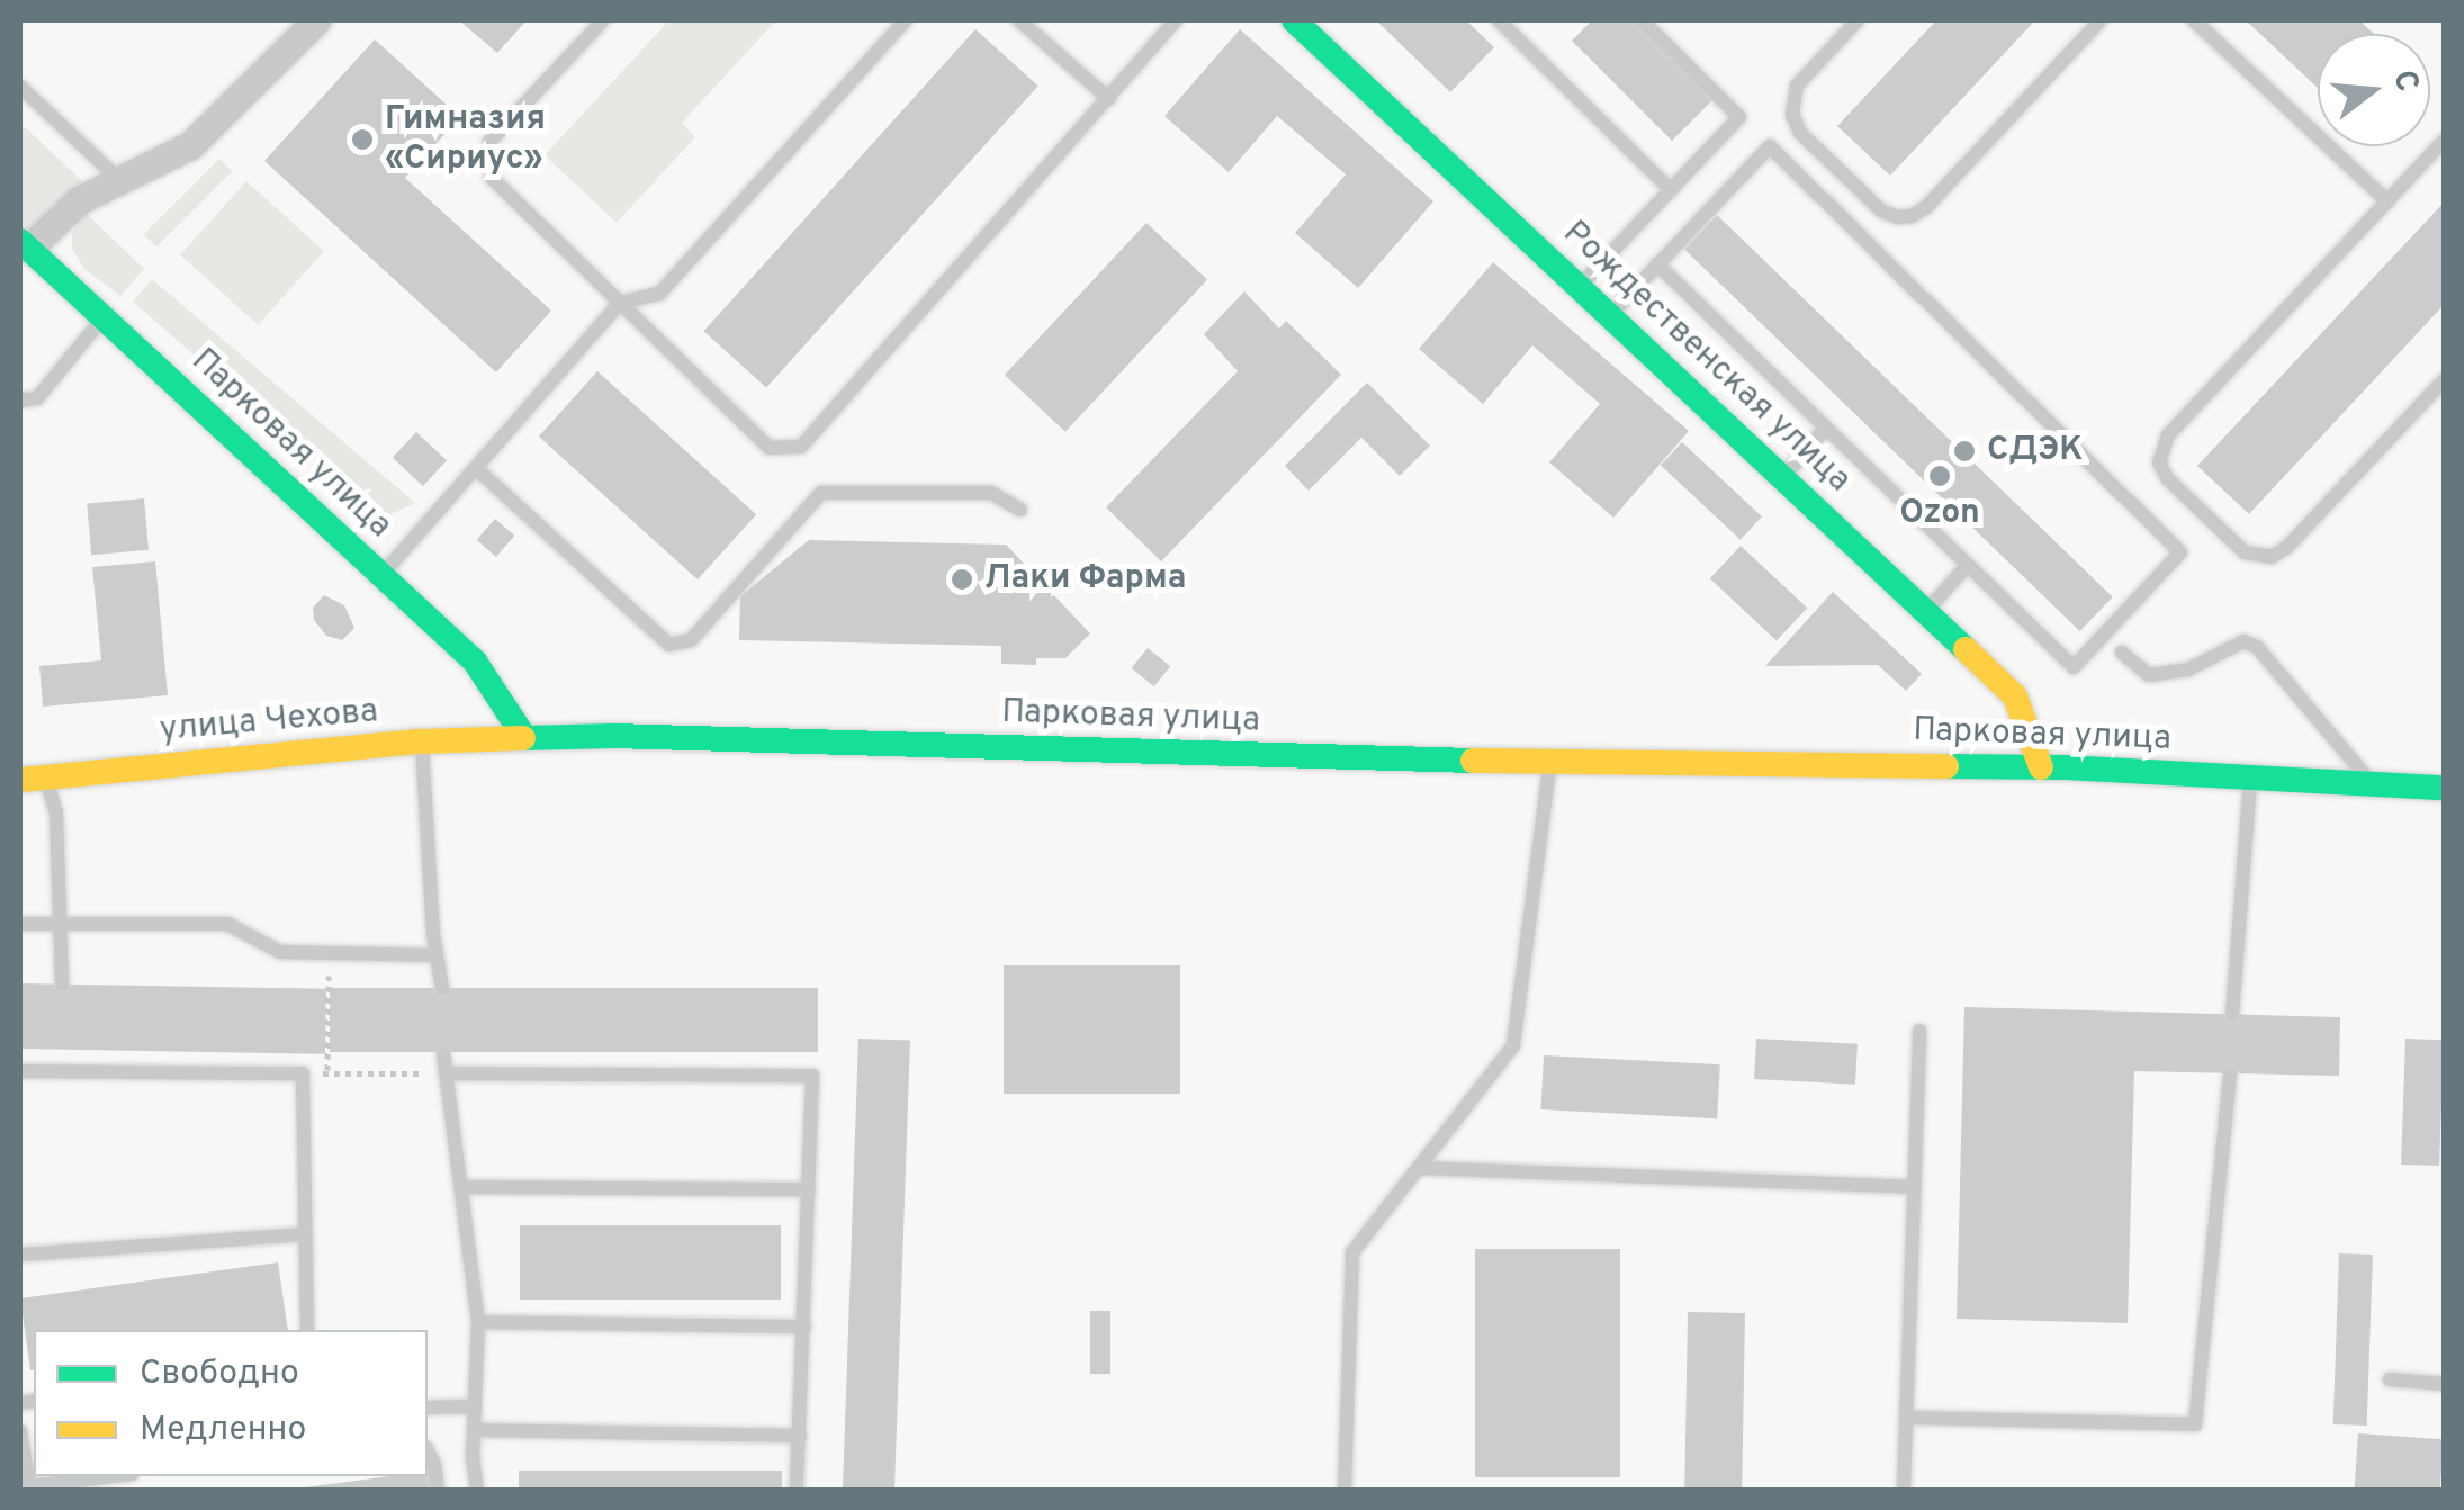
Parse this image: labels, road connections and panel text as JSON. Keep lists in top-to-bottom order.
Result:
{
  "streets": {
    "main road": ["Рождественская улица", "Парковая улица", "улица Чехова"]
  },
  "crossings": [
    ["Рождественская улица", "Парковая улица"],
    ["Парковая улица", "улица Чехова"]
  ],
  "places": [
    "Гимназия «Сириус»",
    "СДЭК",
    "Ozon",
    "Лаки Фарма"
  ],
  "legend": ["Свободно", "Медленно"],
  "north": "right"
}
